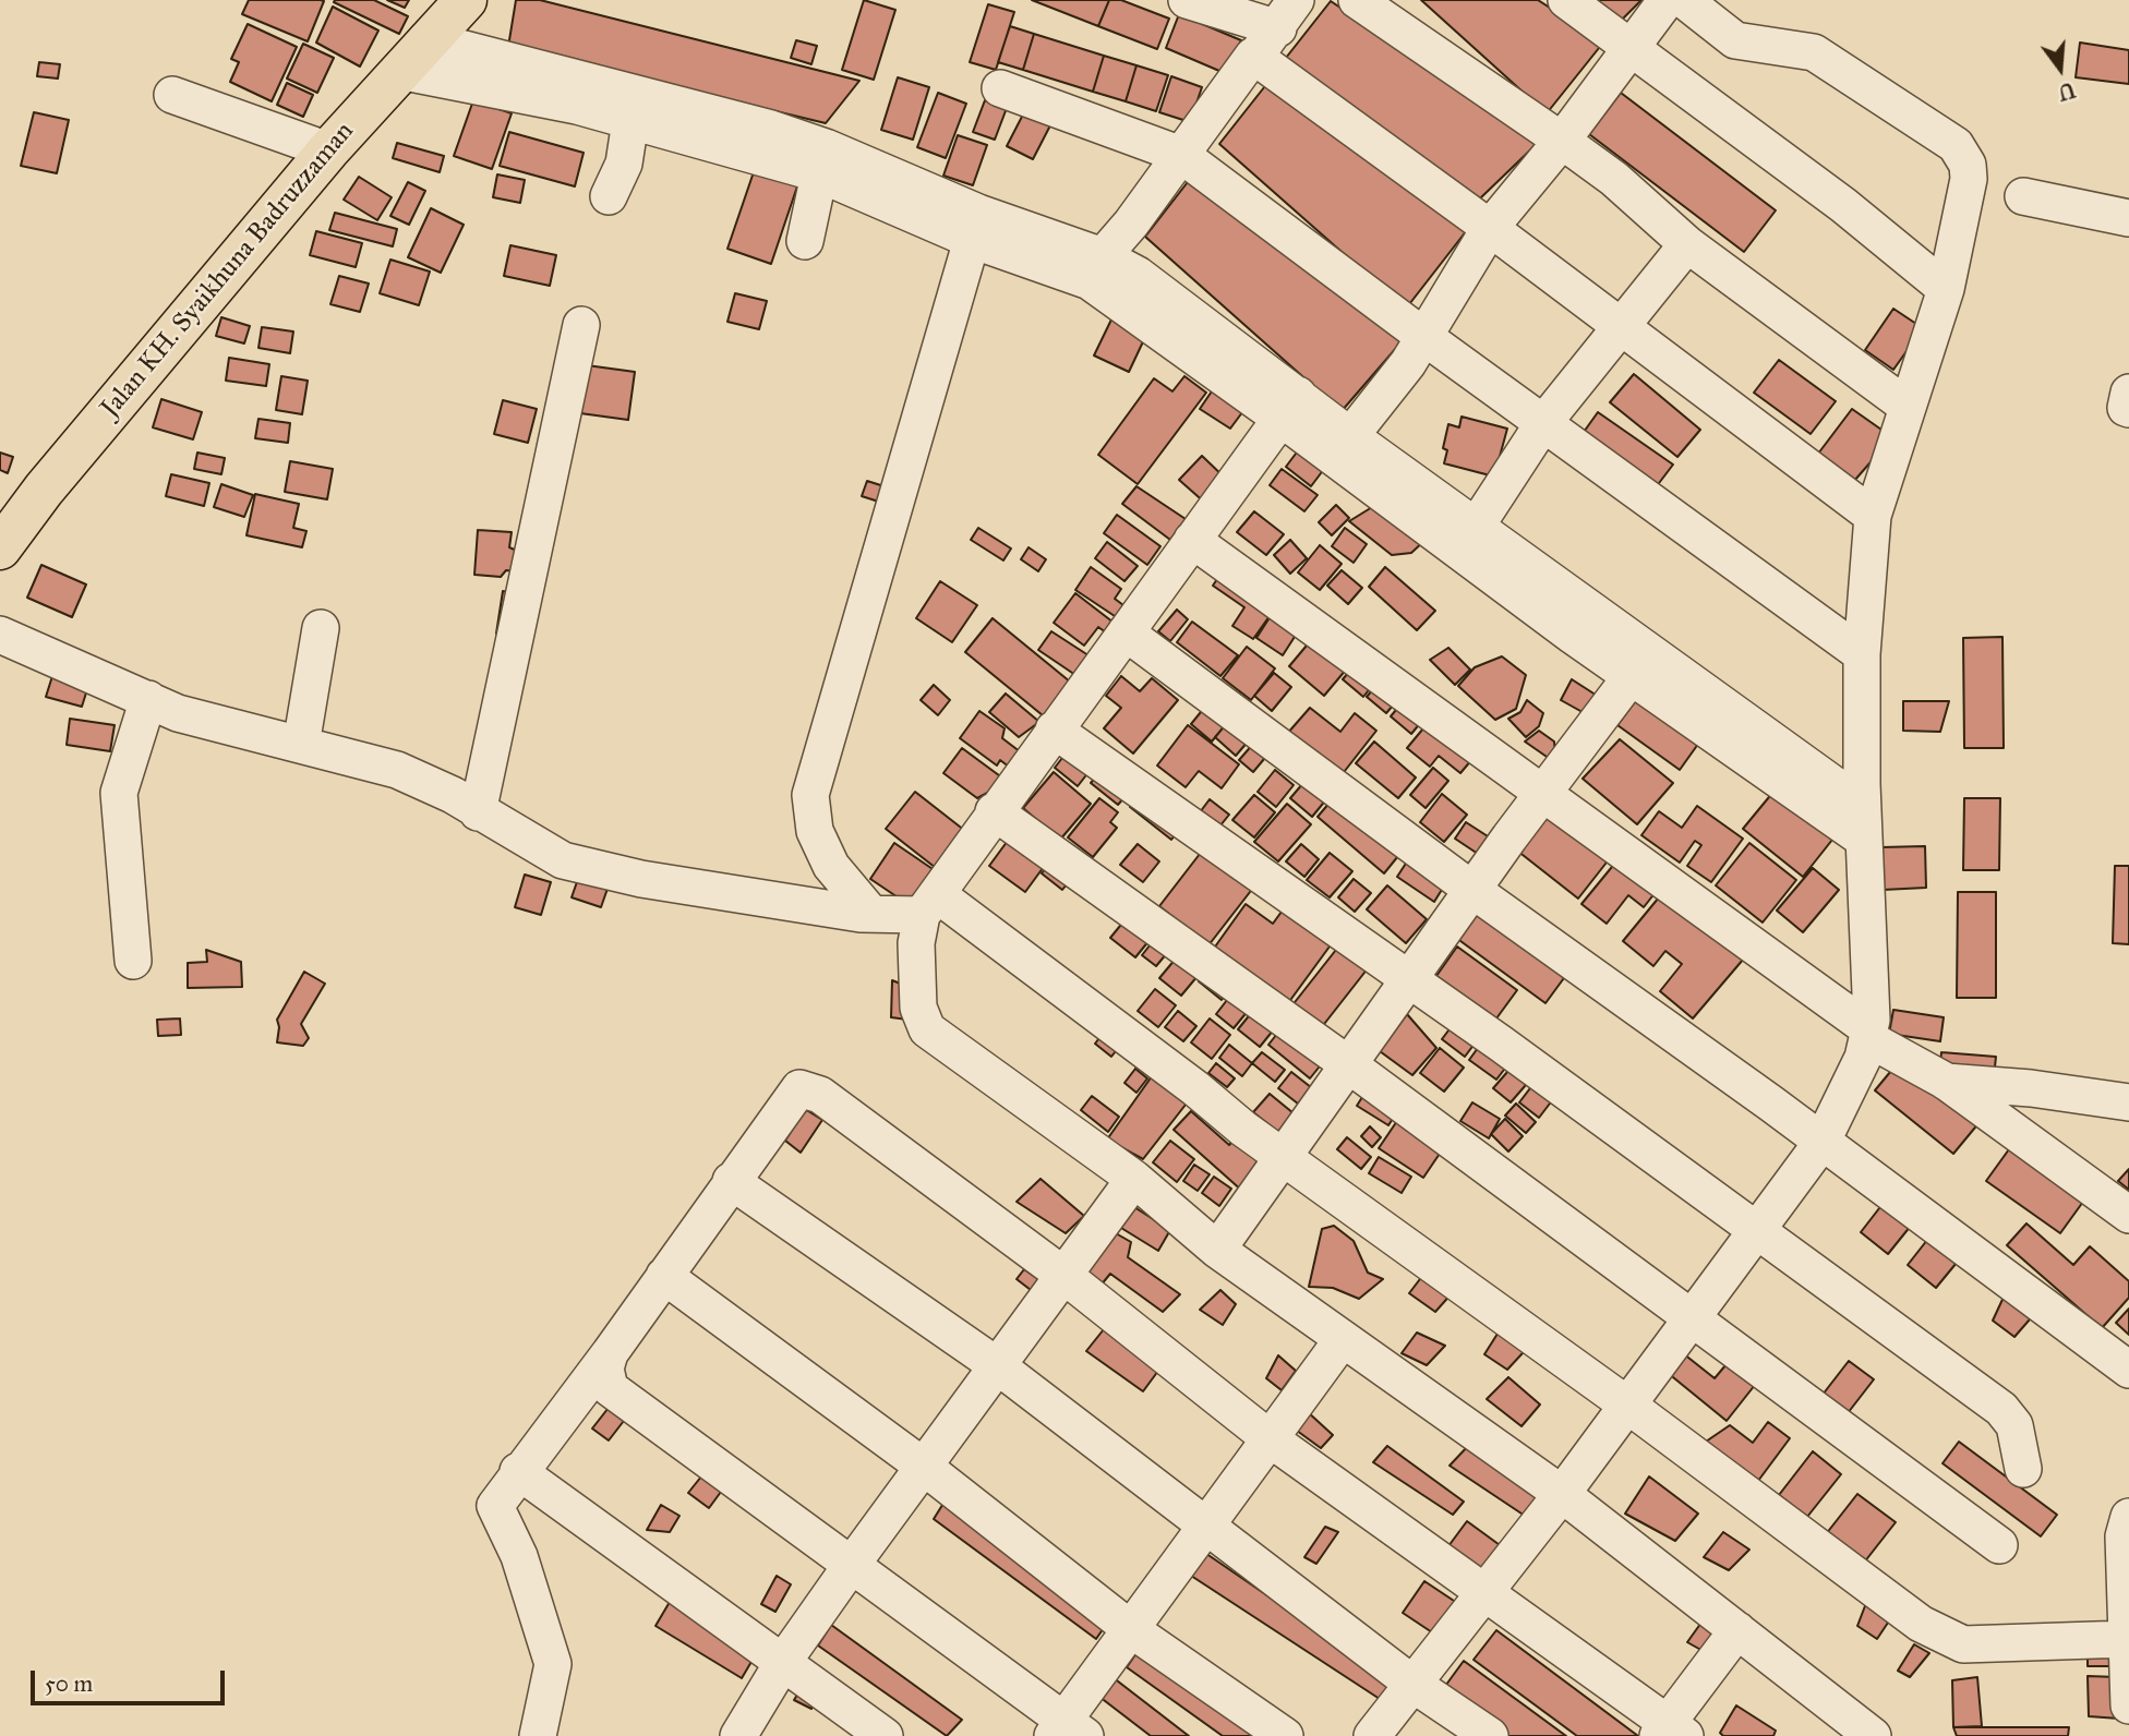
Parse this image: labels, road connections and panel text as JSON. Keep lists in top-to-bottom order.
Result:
{
  "streets": {
    "main road": ["Jalan KH. Syaikhuna Badruzzaman"]
  },
  "scale_bar": "50 m",
  "north": "bottom"
}
